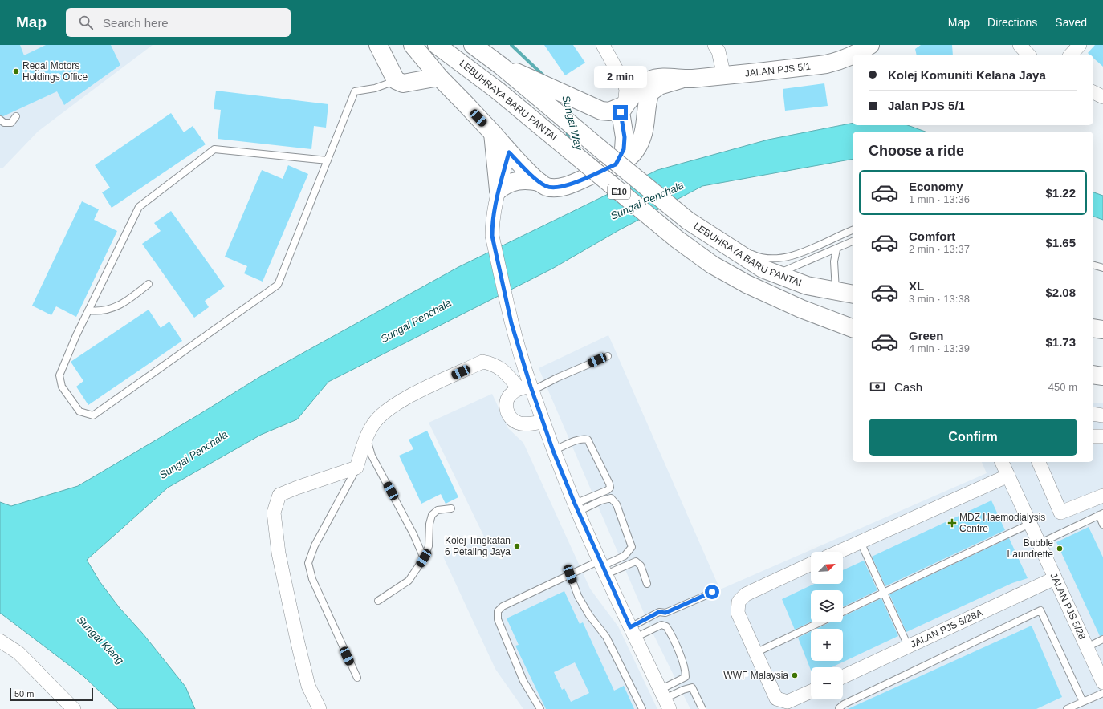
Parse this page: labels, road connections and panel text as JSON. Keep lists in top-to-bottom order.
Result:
{
  "streets": {
    "main road": ["JALAN PJS 5/1", "LEBUHRAYA BARU PANTAI", "E10"],
    "street": ["JALAN PJS 5/28", "JALAN PJS 5/28A"]
  },
  "crossings": [
    ["JALAN PJS 5/28", "JALAN PJS 5/28A"]
  ],
  "water": ["Sungai Way", "Sungai Penchala", "Sungai Klang"],
  "places": {
    "other": [
      "Regal Motors Holdings Office",
      "Kolej Tingkatan 6 Petaling Jaya",
      "Bubble Laundrette",
      "WWF Malaysia"
    ],
    "health": ["MDZ Haemodialysis Centre"]
  },
  "scale_bar": "50 m",
  "north": "top right",
  "page": {
    "header": "Map",
    "search": "Search here",
    "nav": ["Map", "Directions", "Saved"],
    "banner": ["Kolej Komuniti Kelana Jaya", "Jalan PJS 5/1"],
    "bubble": "2 min",
    "heading": "Choose a ride",
    "list": [
      {
        "name": "Economy",
        "note": "1 min · 13:36",
        "value": "$1.22"
      },
      {
        "name": "Comfort",
        "note": "2 min · 13:37",
        "value": "$1.65"
      },
      {
        "name": "XL",
        "note": "3 min · 13:38",
        "value": "$2.08"
      },
      {
        "name": "Green",
        "note": "4 min · 13:39",
        "value": "$1.73"
      }
    ],
    "pay": ["Cash", "450 m"],
    "buttons": "Confirm",
    "map_buttons": ["+", "−"],
    "scale": "50 m"
  }
}
